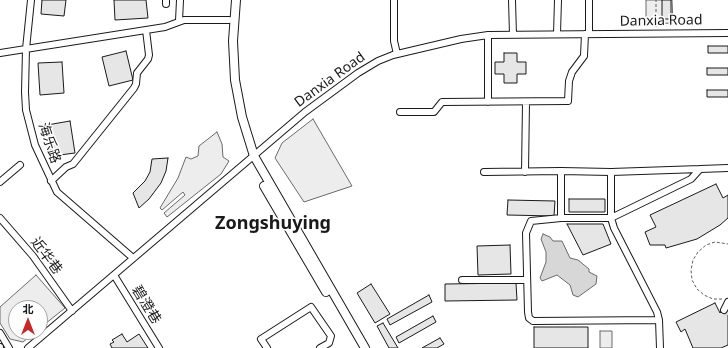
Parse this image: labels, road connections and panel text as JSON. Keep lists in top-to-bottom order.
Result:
{
  "streets": {
    "street": [
      "Danxia Road",
      "海乐路",
      "近华巷",
      "碧澄巷"
    ]
  },
  "crossings": [
    ["Danxia Road", "海乐路"],
    ["Danxia Road", "近华巷"],
    ["Danxia Road", "碧澄巷"]
  ],
  "districts": ["Zongshuying"],
  "north": "top"
}
